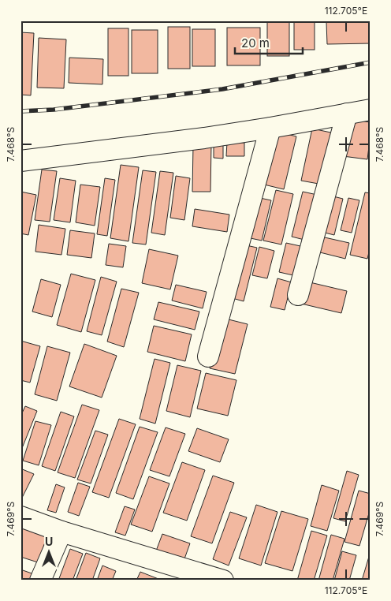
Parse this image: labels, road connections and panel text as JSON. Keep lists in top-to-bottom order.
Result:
{
  "scale_bar": "20 m",
  "north": "top",
  "coordinates": ["112.705°E", "7.468°S", "7.469°S"]
}
